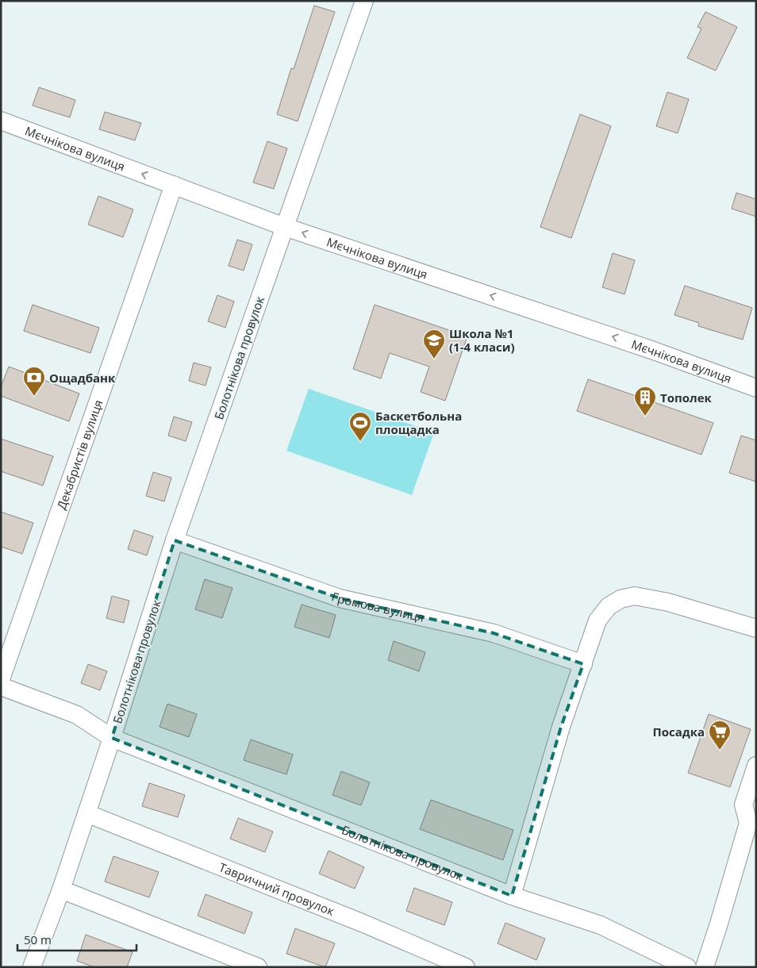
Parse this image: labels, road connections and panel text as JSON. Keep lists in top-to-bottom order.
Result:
{
  "streets": {
    "street": [
      "Мєчнікова вулиця",
      "Болотнікова провулок",
      "Декабристів вулиця",
      "Громова вулиця",
      "Тавричний провулок"
    ]
  },
  "crossings": [
    ["Мєчнікова вулиця", "Болотнікова провулок"],
    ["Мєчнікова вулиця", "Декабристів вулиця"],
    ["Болотнікова провулок", "Громова вулиця"]
  ],
  "one_way": ["Мєчнікова вулиця"],
  "places": {
    "school or university": ["Школа №1 (1-4 класи)"],
    "bank": ["Ощадбанк"],
    "building": ["Тополек"],
    "sports": ["Баскетбольна площадка"],
    "supermarket": ["Посадка"]
  },
  "scale_bar": "50 m"
}
